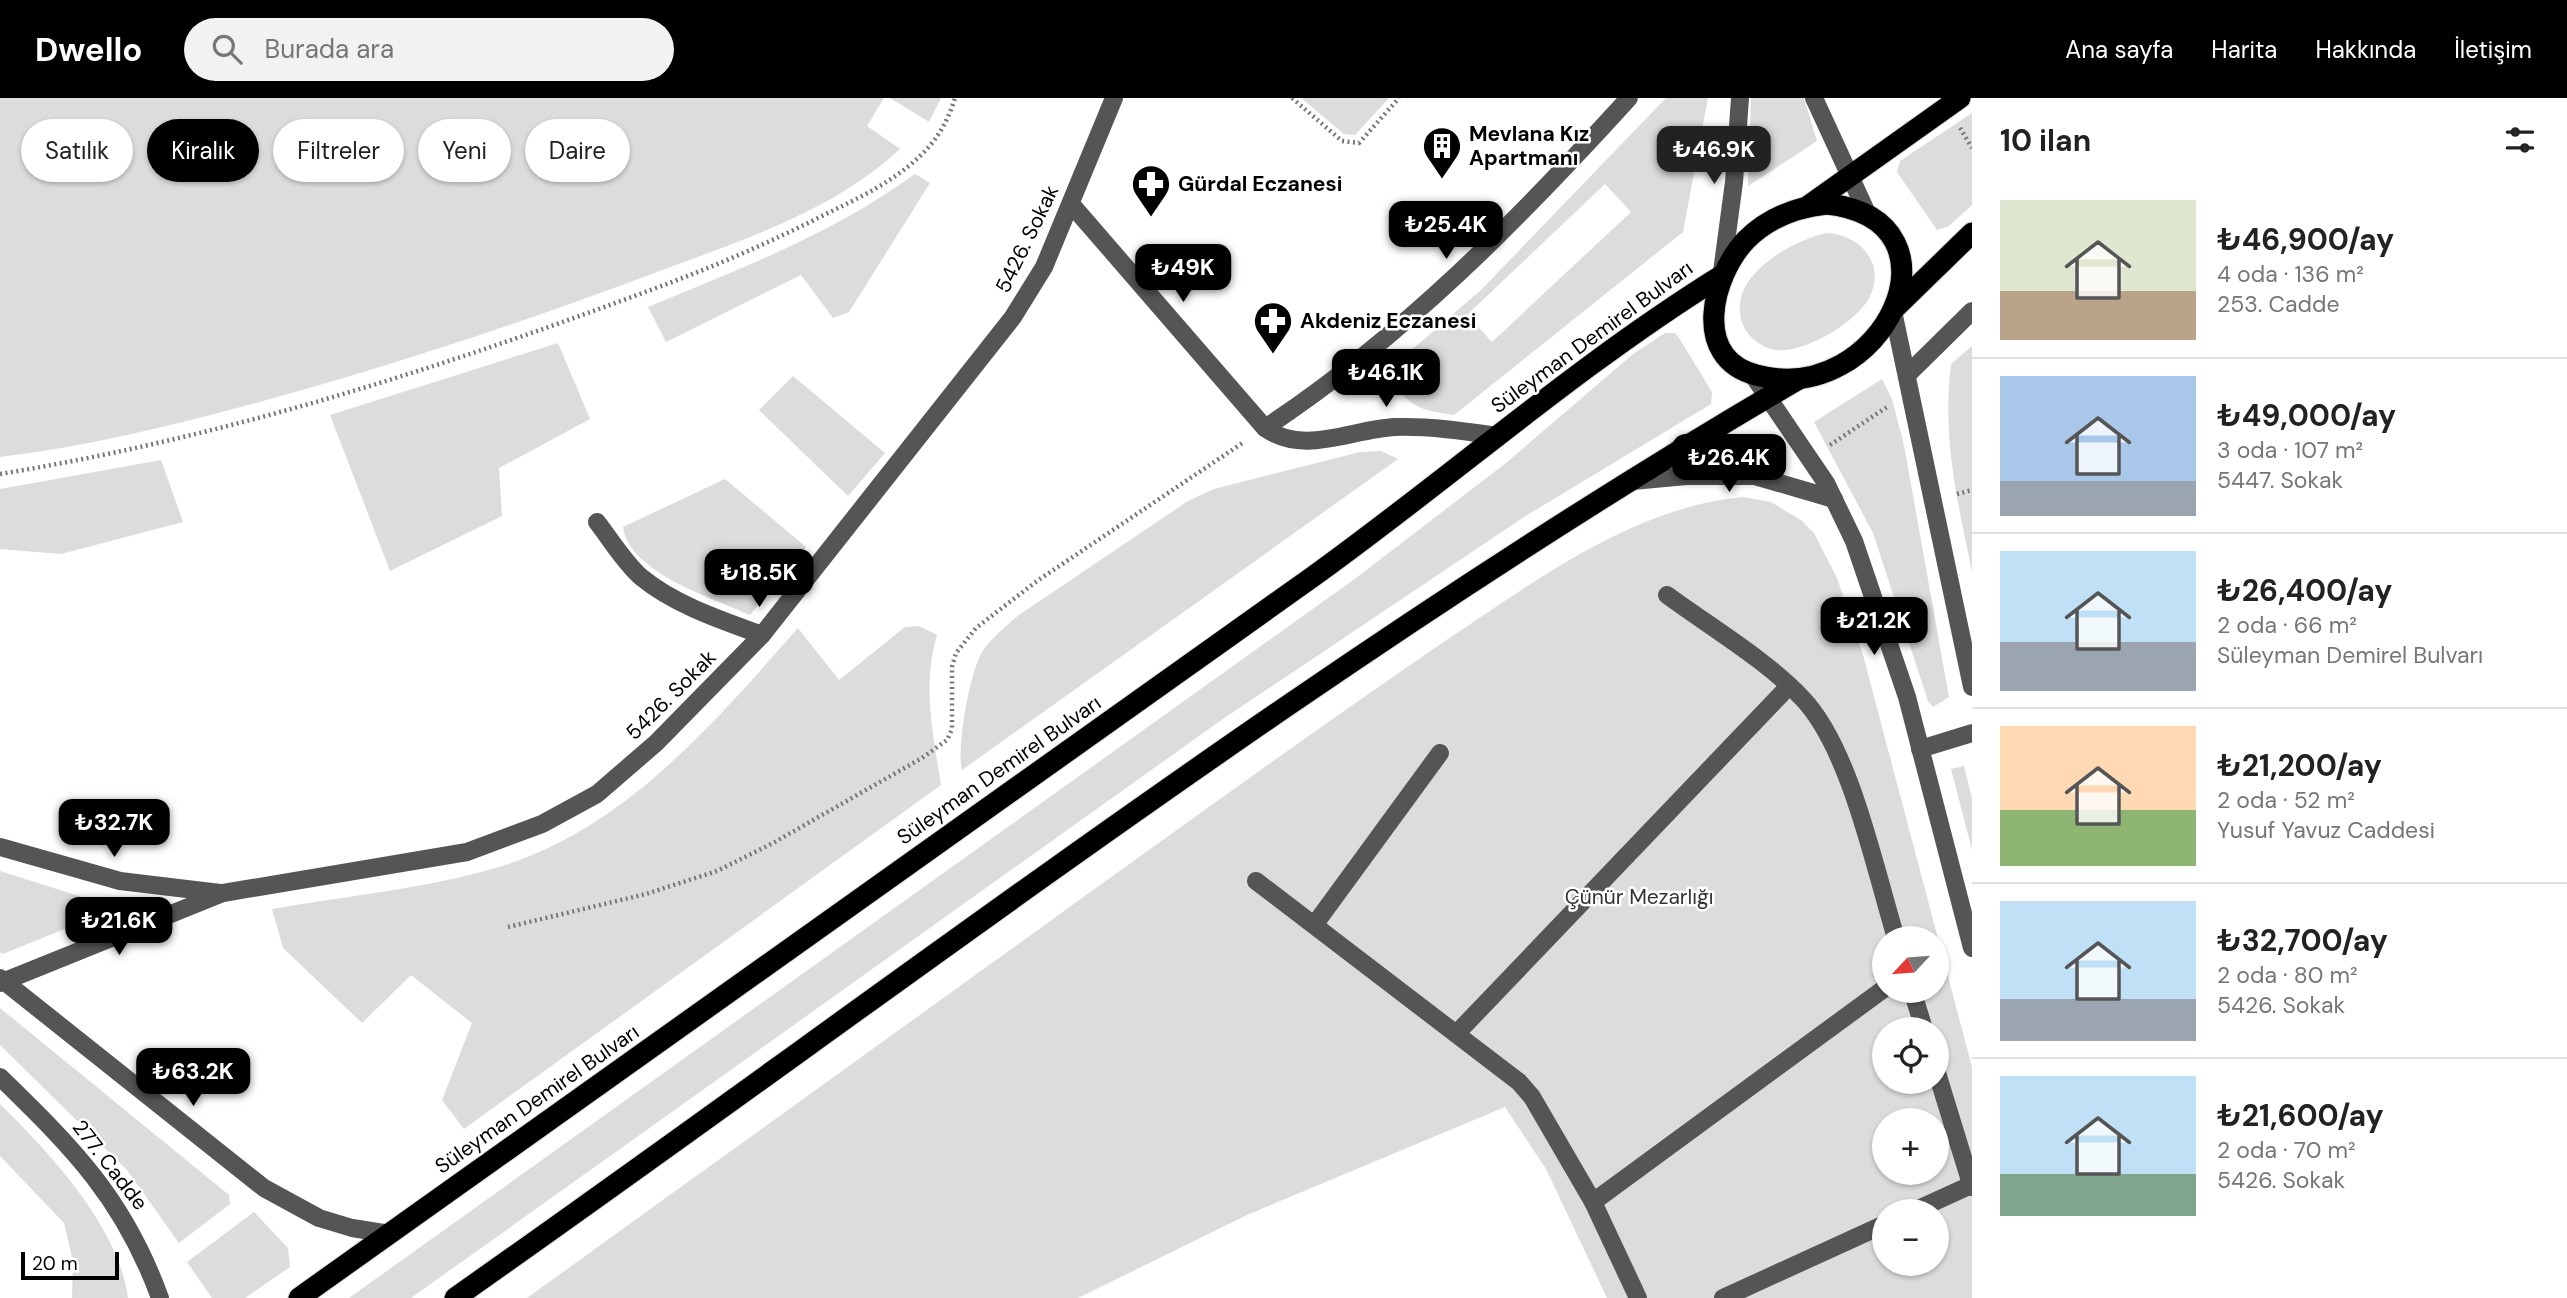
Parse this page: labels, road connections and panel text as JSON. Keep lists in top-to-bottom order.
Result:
{
  "streets": {
    "highway": ["Süleyman Demirel Bulvarı"],
    "street": ["5426. Sokak", "277. Cadde"]
  },
  "parks": ["Çünür Mezarlığı"],
  "places": {
    "building": ["Mevlana Kız Apartmanı"],
    "pharmacy": ["Gürdal Eczanesi", "Akdeniz Eczanesi"]
  },
  "scale_bar": "20 m",
  "north": "bottom left",
  "page": {
    "header": "Dwello",
    "search": "Burada ara",
    "nav": [
      "Ana sayfa",
      "Harita",
      "Hakkında",
      "İletişim"
    ],
    "heading": "10 ilan",
    "chip": [
      "Satılık",
      "Kiralık",
      "Filtreler",
      "Yeni",
      "Daire"
    ],
    "price": [
      "₺46.9K",
      "₺25.4K",
      "₺49K",
      "₺46.1K",
      "₺26.4K",
      "₺18.5K",
      "₺21.2K",
      "₺32.7K",
      "₺21.6K",
      "₺63.2K"
    ],
    "list": [
      {
        "name": "₺46,900/ay",
        "note": "4 oda · 136 m² · 253. Cadde"
      },
      {
        "name": "₺49,000/ay",
        "note": "3 oda · 107 m² · 5447. Sokak"
      },
      {
        "name": "₺26,400/ay",
        "note": "2 oda · 66 m² · Süleyman Demirel Bulvarı"
      },
      {
        "name": "₺21,200/ay",
        "note": "2 oda · 52 m² · Yusuf Yavuz Caddesi"
      },
      {
        "name": "₺32,700/ay",
        "note": "2 oda · 80 m² · 5426. Sokak"
      },
      {
        "name": "₺21,600/ay",
        "note": "2 oda · 70 m² · 5426. Sokak"
      }
    ],
    "map_buttons": ["+", "−"],
    "scale": "20 m"
  }
}
